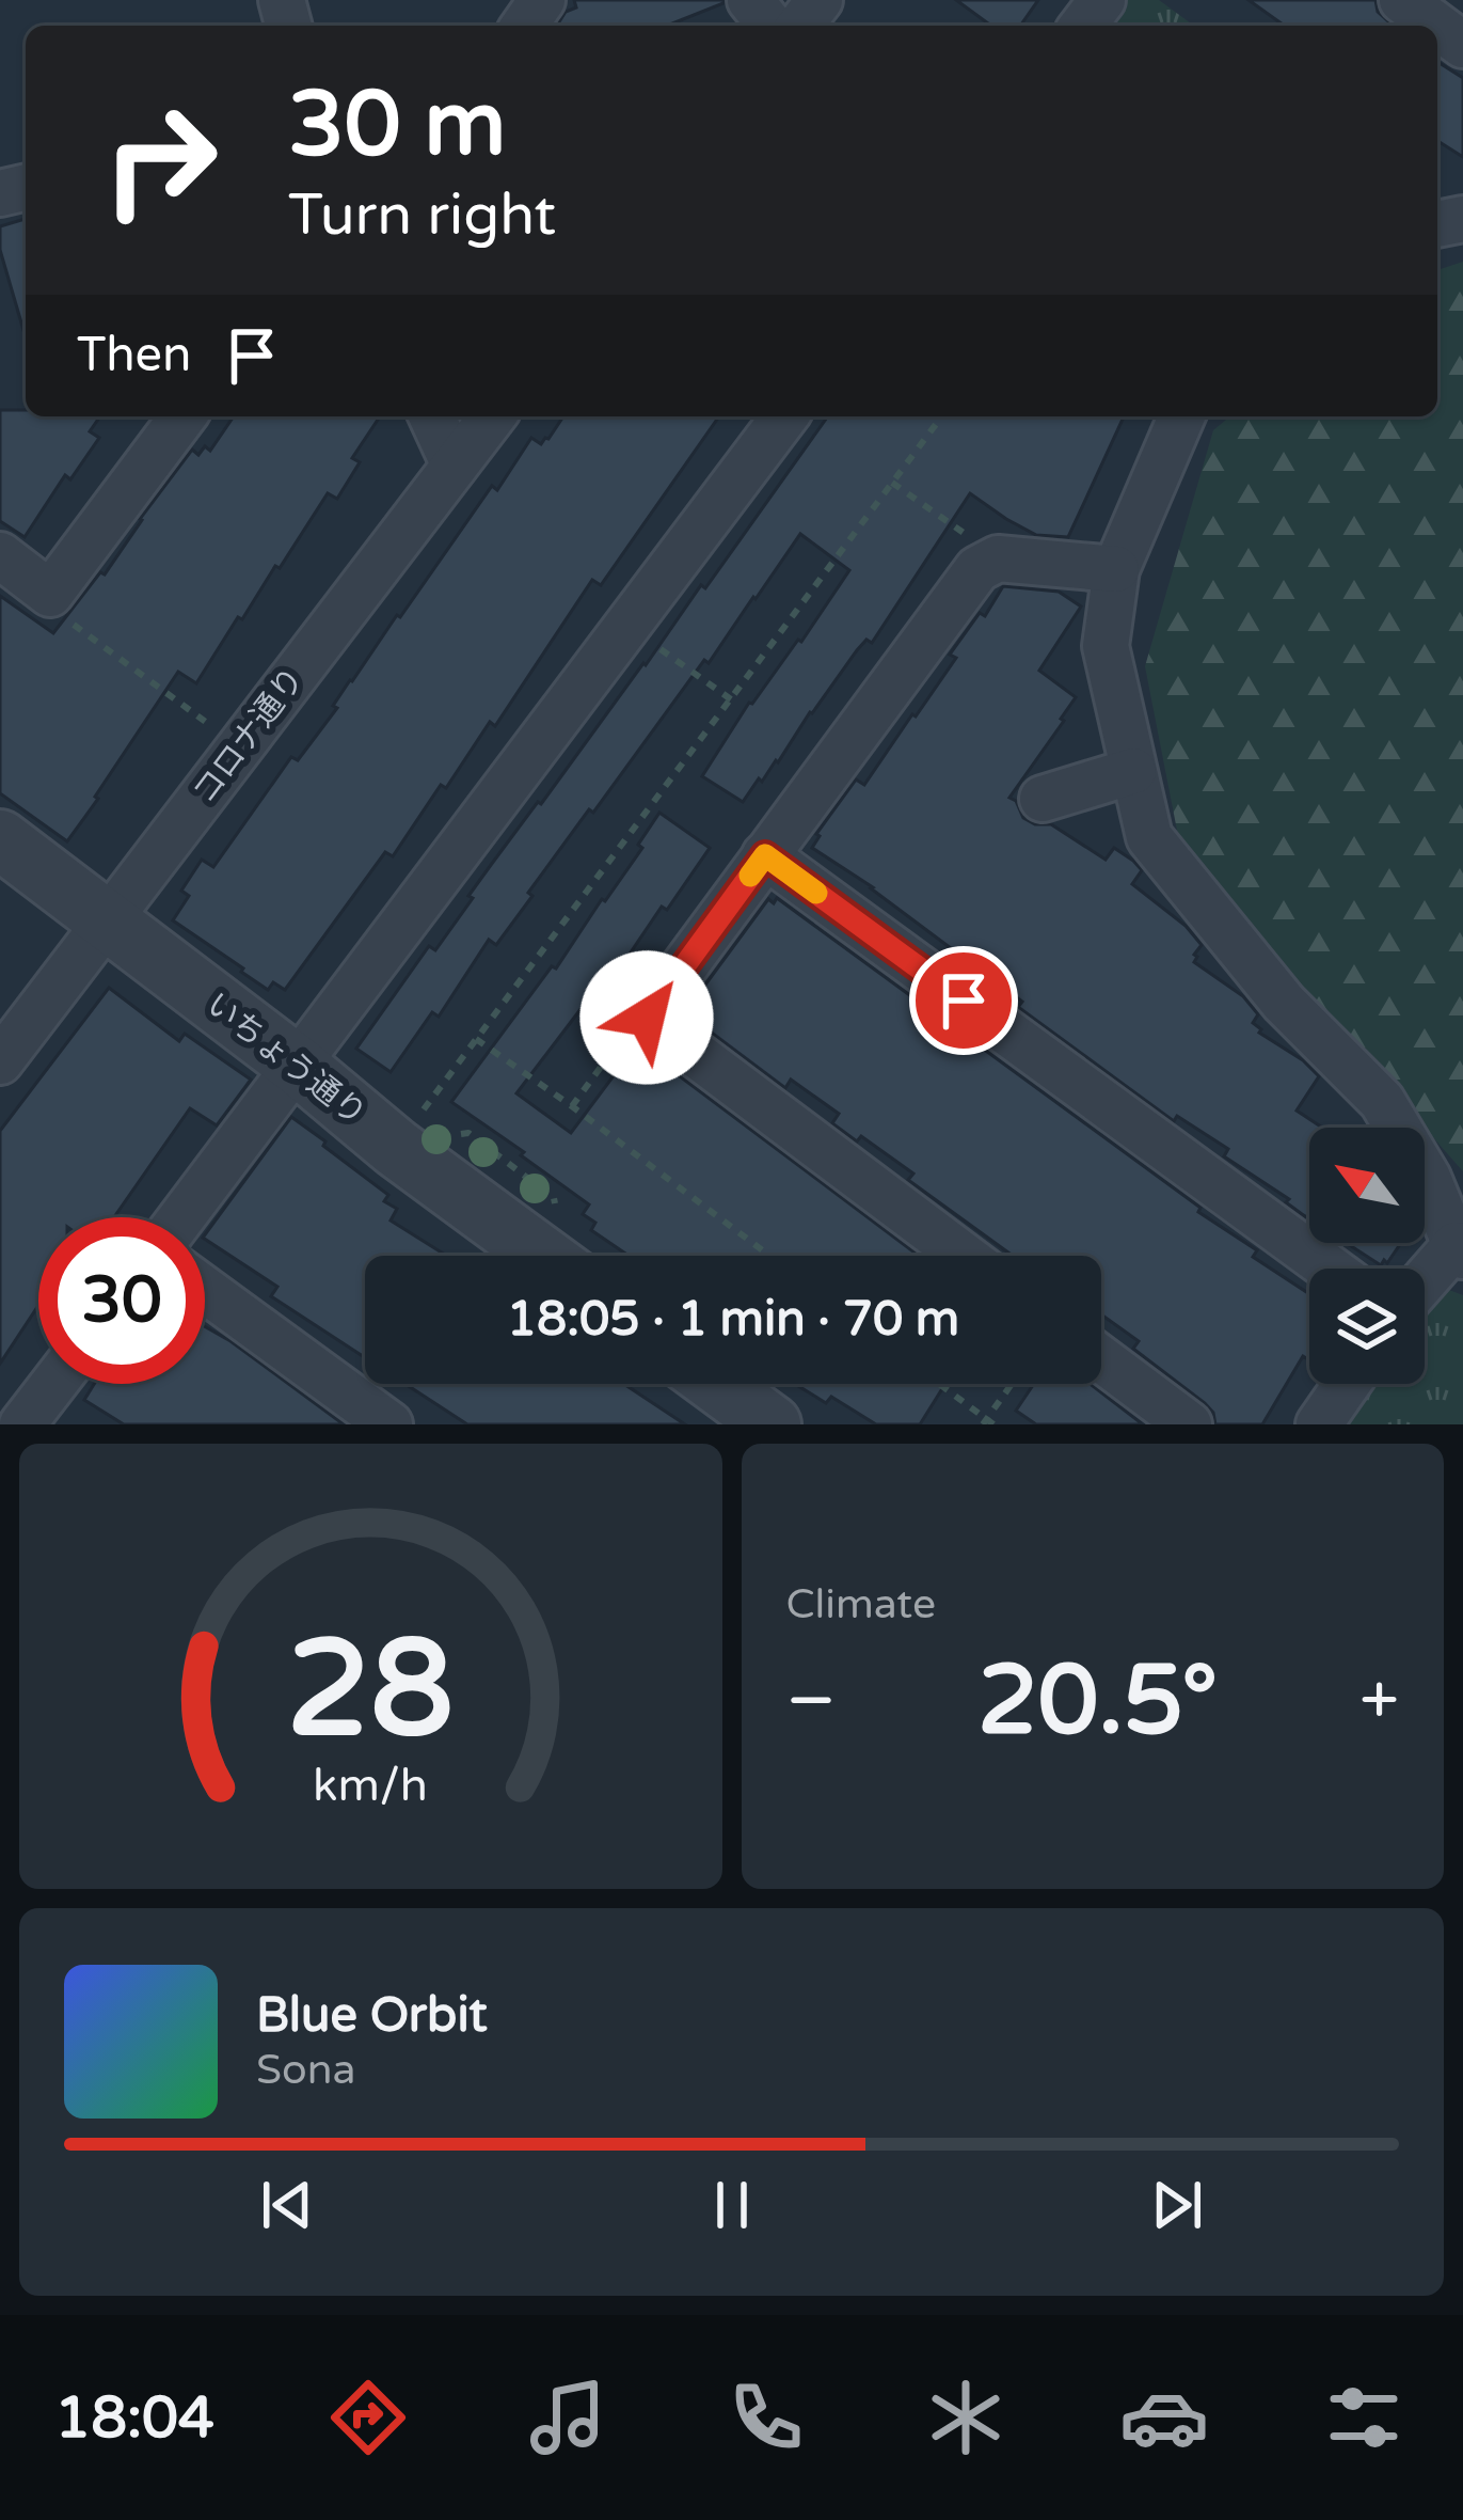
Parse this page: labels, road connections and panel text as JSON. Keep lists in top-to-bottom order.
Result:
{
  "streets": {
    "street": ["コロナ通り", "いちょう通り"]
  },
  "crossings": [
    ["コロナ通り", "いちょう通り"]
  ],
  "north": "top left",
  "page": {
    "turn": ["30 m", "Turn right"],
    "then": "Then",
    "limit": "30",
    "trip": "18:05 · 1 min · 70 m",
    "tile": "Climate",
    "heat": ["−", "20.5°", "+"],
    "song": ["Blue Orbit", "Sona"],
    "tabs": "18:04",
    "gauge": ["28", "km/h"]
  }
}
